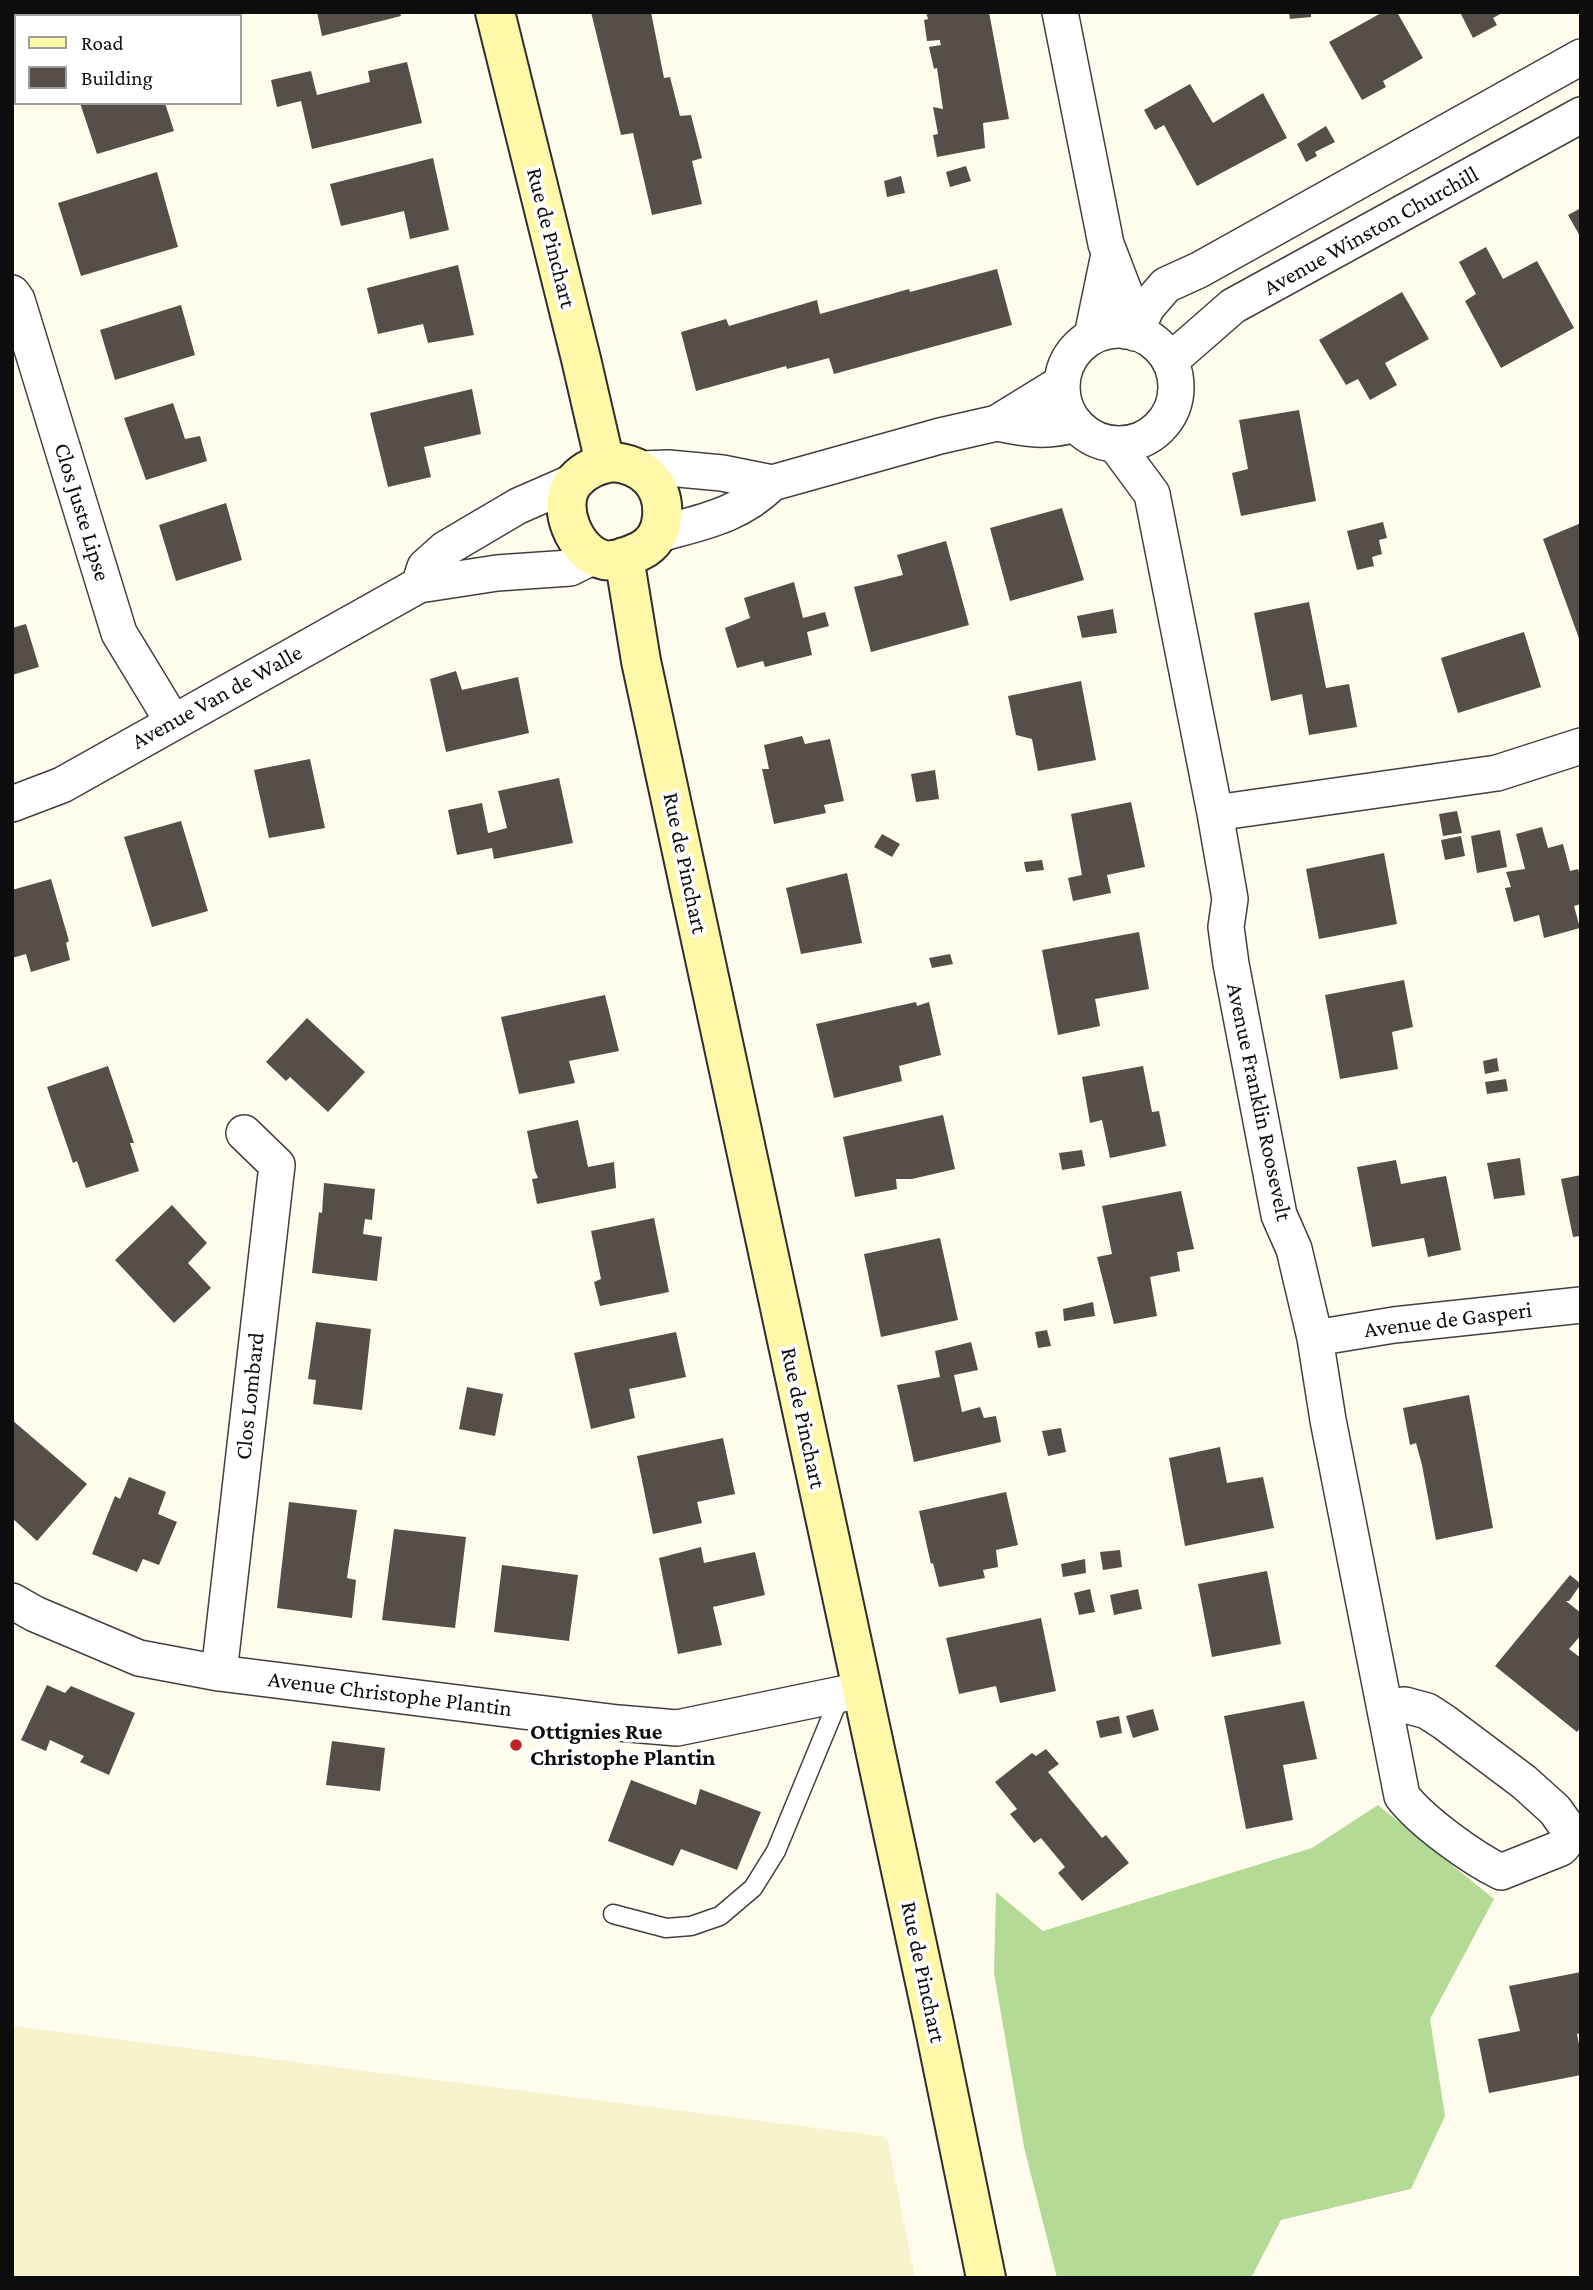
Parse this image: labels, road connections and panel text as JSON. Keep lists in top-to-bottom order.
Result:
{
  "streets": {
    "main road": ["Rue de Pinchart"],
    "street": [
      "Avenue Winston Churchill",
      "Clos Juste Lipse",
      "Avenue Van de Walle",
      "Avenue Franklin Roosevelt",
      "Avenue de Gasperi",
      "Clos Lombard",
      "Avenue Christophe Plantin"
    ]
  },
  "crossings": [
    ["Avenue Winston Churchill", "Avenue Franklin Roosevelt"],
    ["Rue de Pinchart", "Avenue Van de Walle"],
    ["Rue de Pinchart", "Avenue Christophe Plantin"],
    ["Clos Juste Lipse", "Avenue Van de Walle"],
    ["Avenue Franklin Roosevelt", "Avenue de Gasperi"],
    ["Clos Lombard", "Avenue Christophe Plantin"]
  ],
  "places": ["Ottignies Rue Christophe Plantin"],
  "legend": ["Road", "Building"]
}
